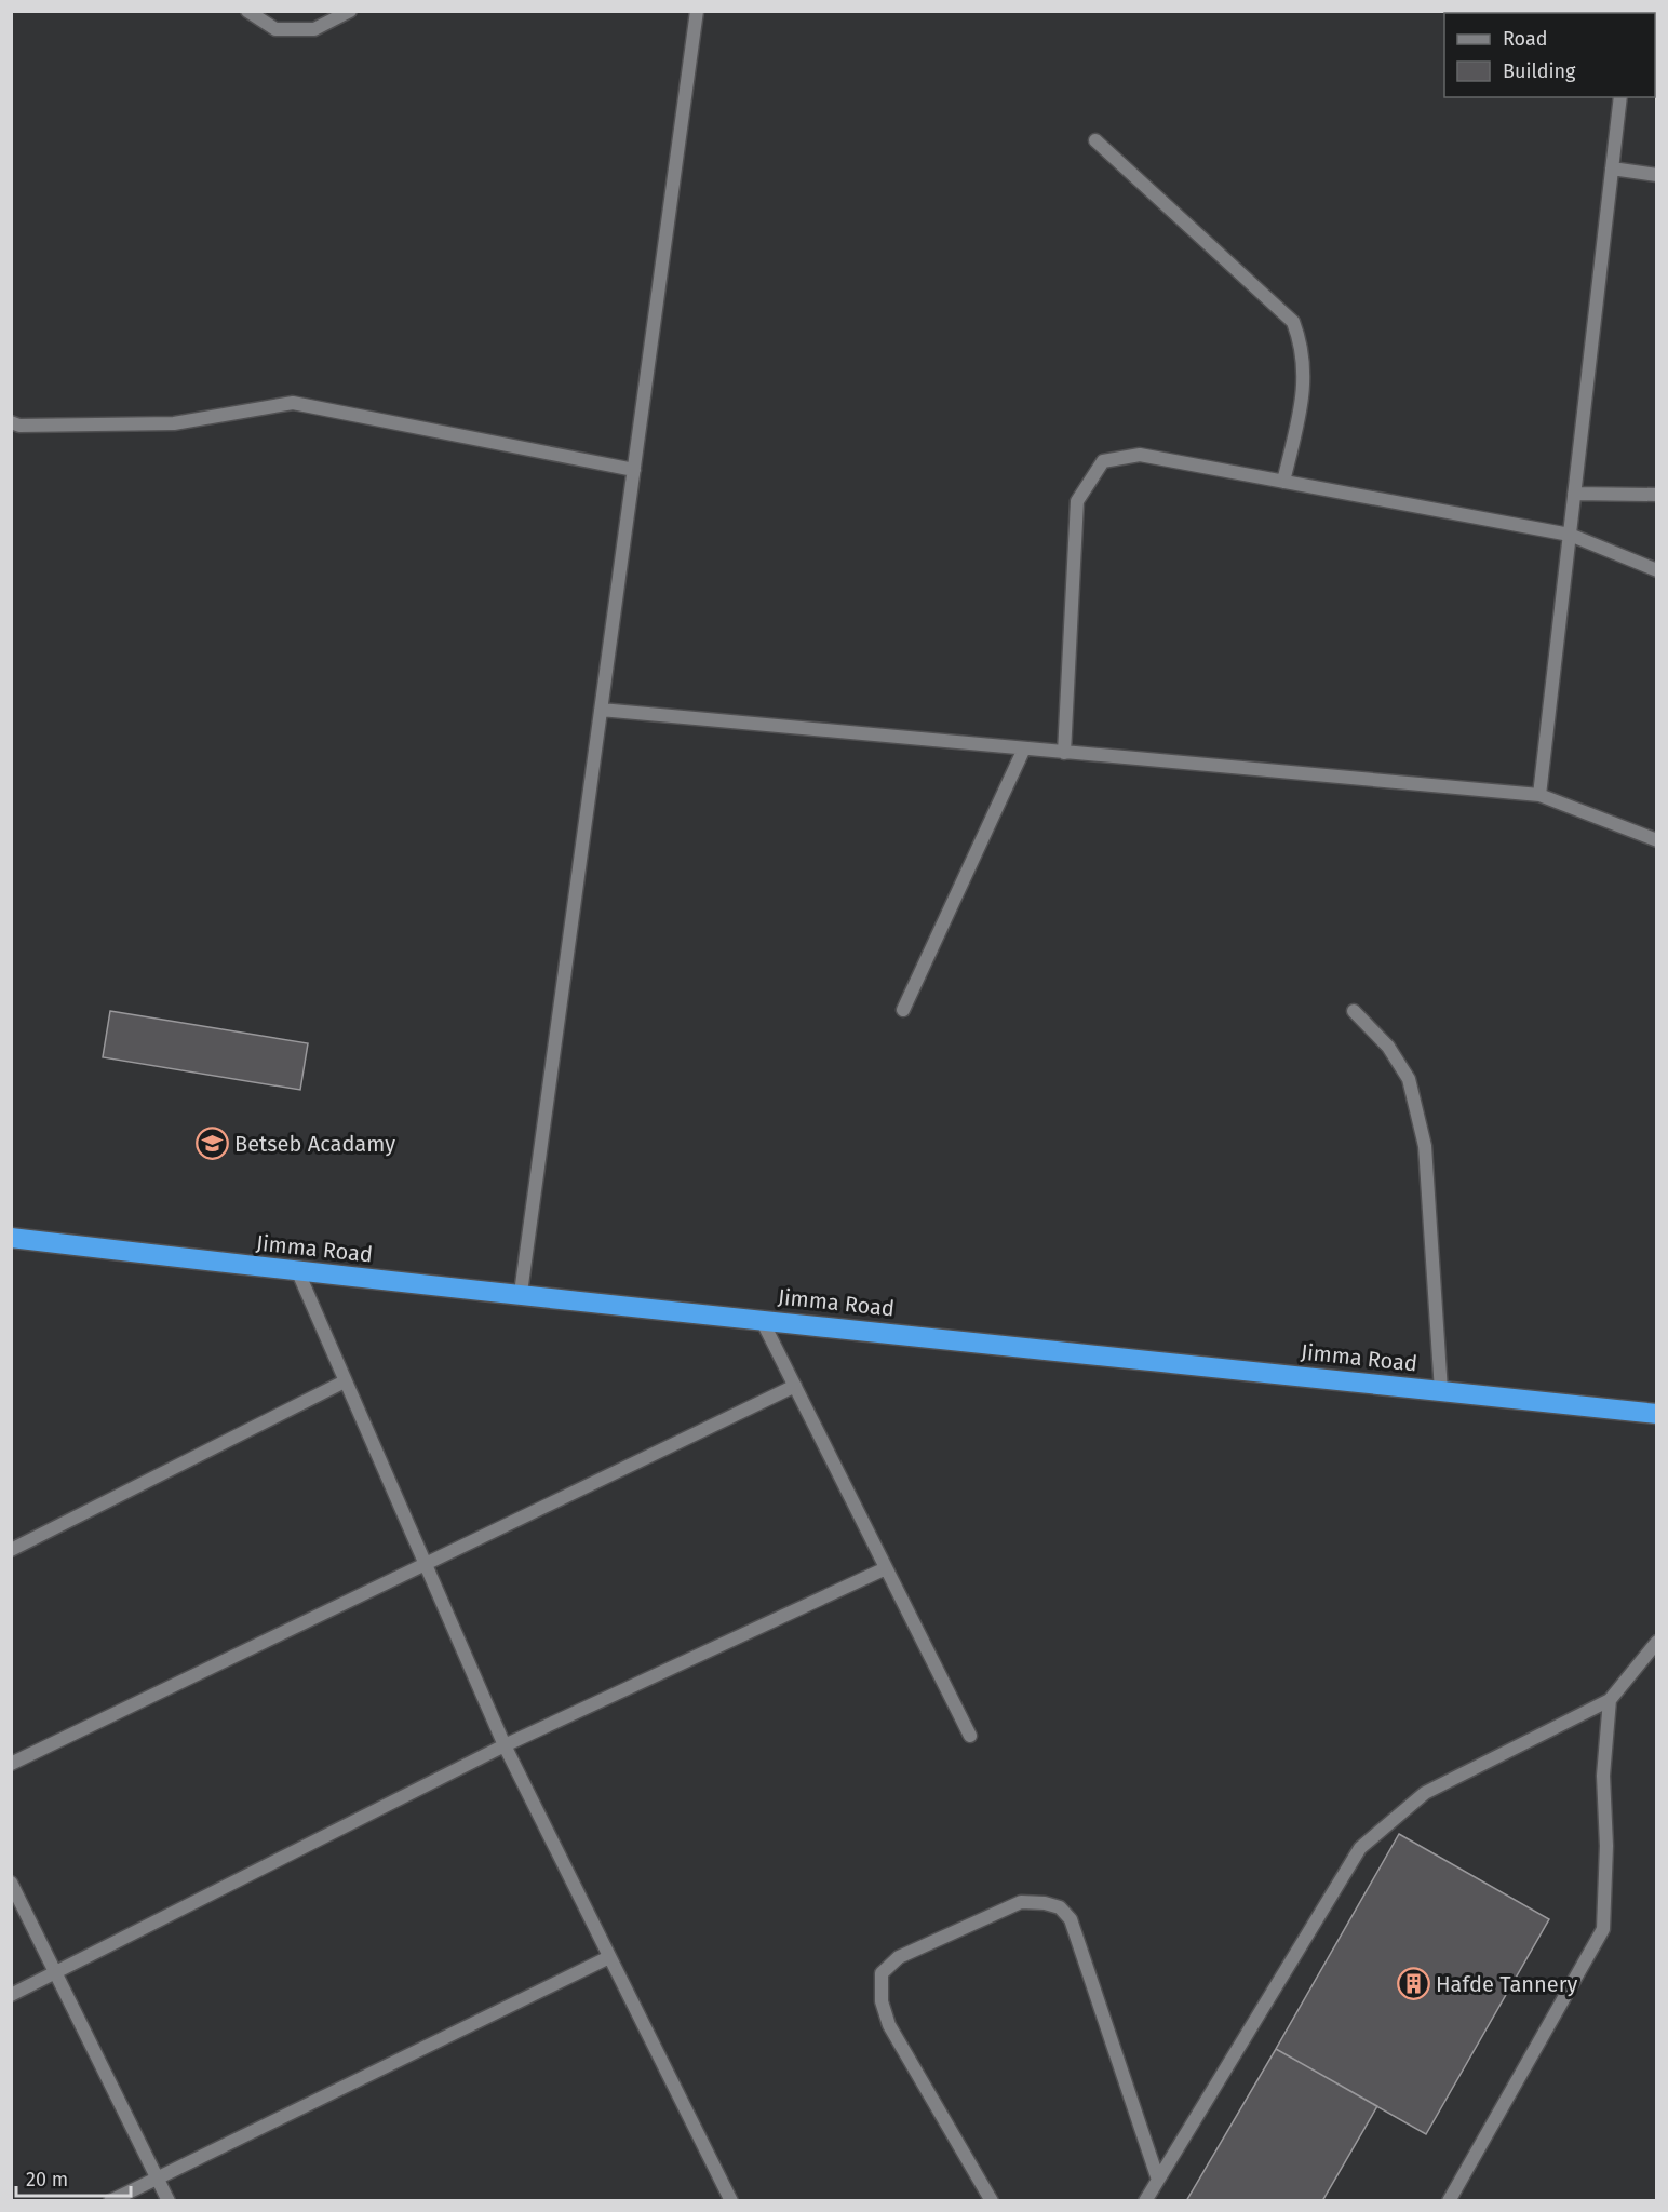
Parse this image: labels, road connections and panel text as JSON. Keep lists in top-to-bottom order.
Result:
{
  "streets": {
    "highway": ["Jimma Road"]
  },
  "places": {
    "school or university": ["Betseb Acadamy"],
    "building": ["Hafde Tannery"]
  },
  "legend": ["Road", "Building"],
  "scale_bar": "20 m"
}
